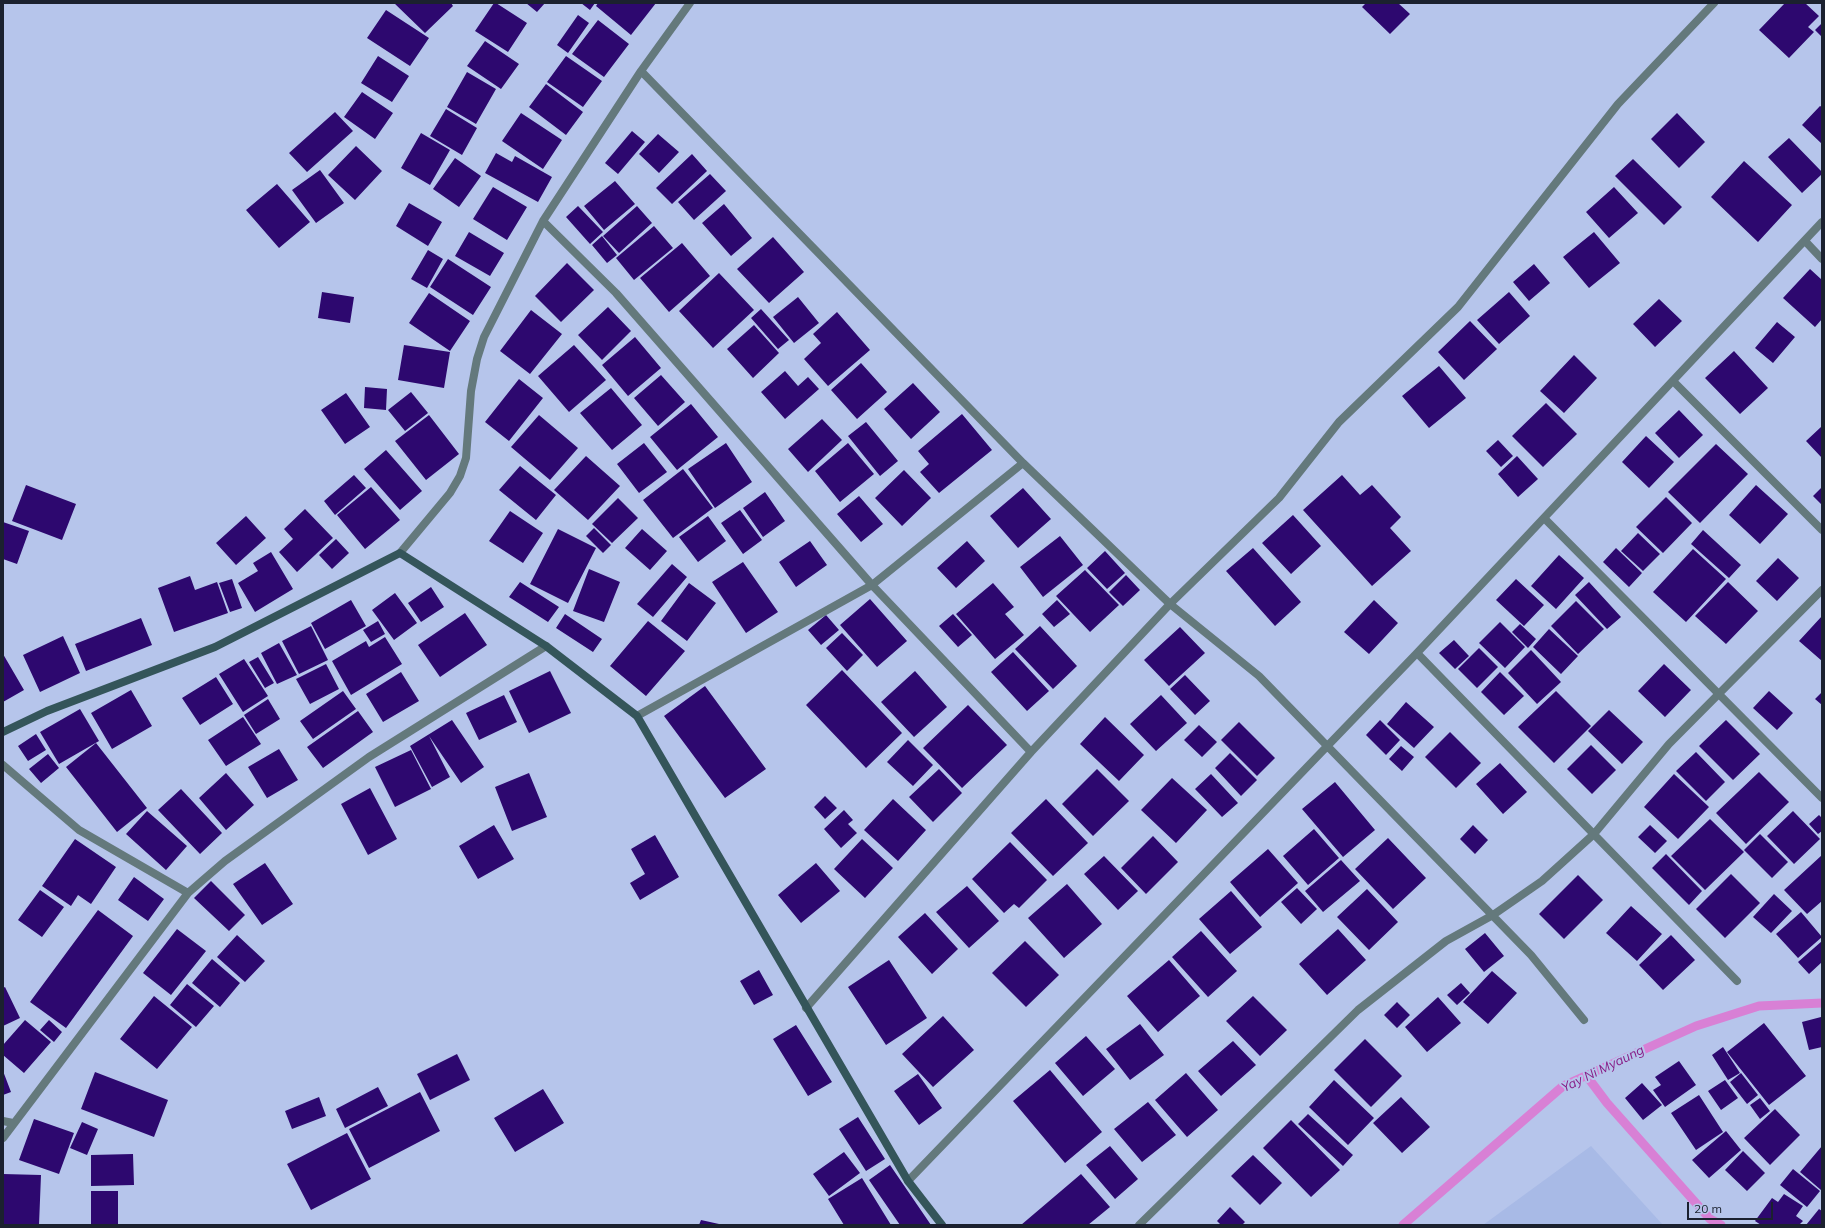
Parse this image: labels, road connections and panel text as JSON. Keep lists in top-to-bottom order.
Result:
{
  "water": ["Yay Ni Myaung"],
  "scale_bar": "20 m"
}
